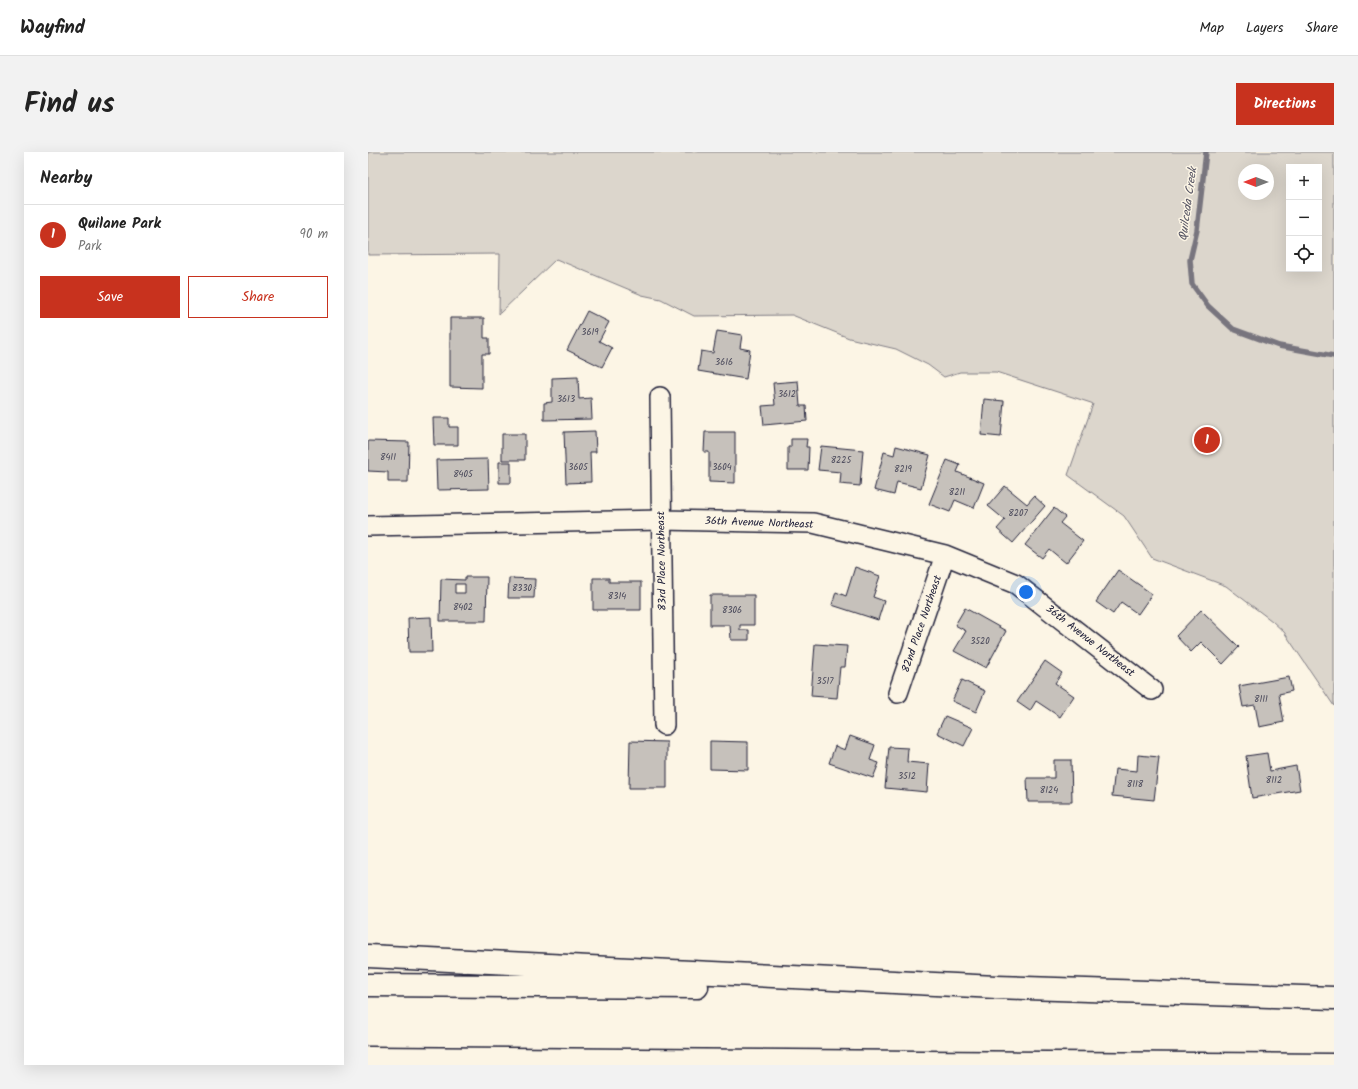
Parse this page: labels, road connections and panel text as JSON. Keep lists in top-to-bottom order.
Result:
{
  "streets": {
    "street": ["36th Avenue Northeast", "83rd Place Northeast", "82nd Place Northeast"]
  },
  "crossings": [
    ["36th Avenue Northeast", "83rd Place Northeast"],
    ["36th Avenue Northeast", "82nd Place Northeast"]
  ],
  "water": ["Quilceda Creek"],
  "house_numbers": [
    "3619",
    "3616",
    "3612",
    "3613",
    "8411",
    "8225",
    "3605",
    "3604",
    "8219",
    "8405",
    "8211",
    "8207",
    "8330",
    "8314",
    "8402",
    "8306",
    "3520",
    "3517",
    "8111",
    "3512",
    "8112",
    "8118",
    "8124"
  ],
  "north": "left",
  "page": {
    "header": "Wayfind",
    "nav": ["Map", "Layers", "Share"],
    "title": "Find us",
    "buttons": [
      "Directions",
      ["Save", "Share"]
    ],
    "heading": "Nearby",
    "map_buttons": ["+", "−"],
    "list": [
      {
        "mark": "1",
        "name": "Quilane Park",
        "note": "Park",
        "value": "90 m"
      }
    ],
    "pins": "1"
  }
}
